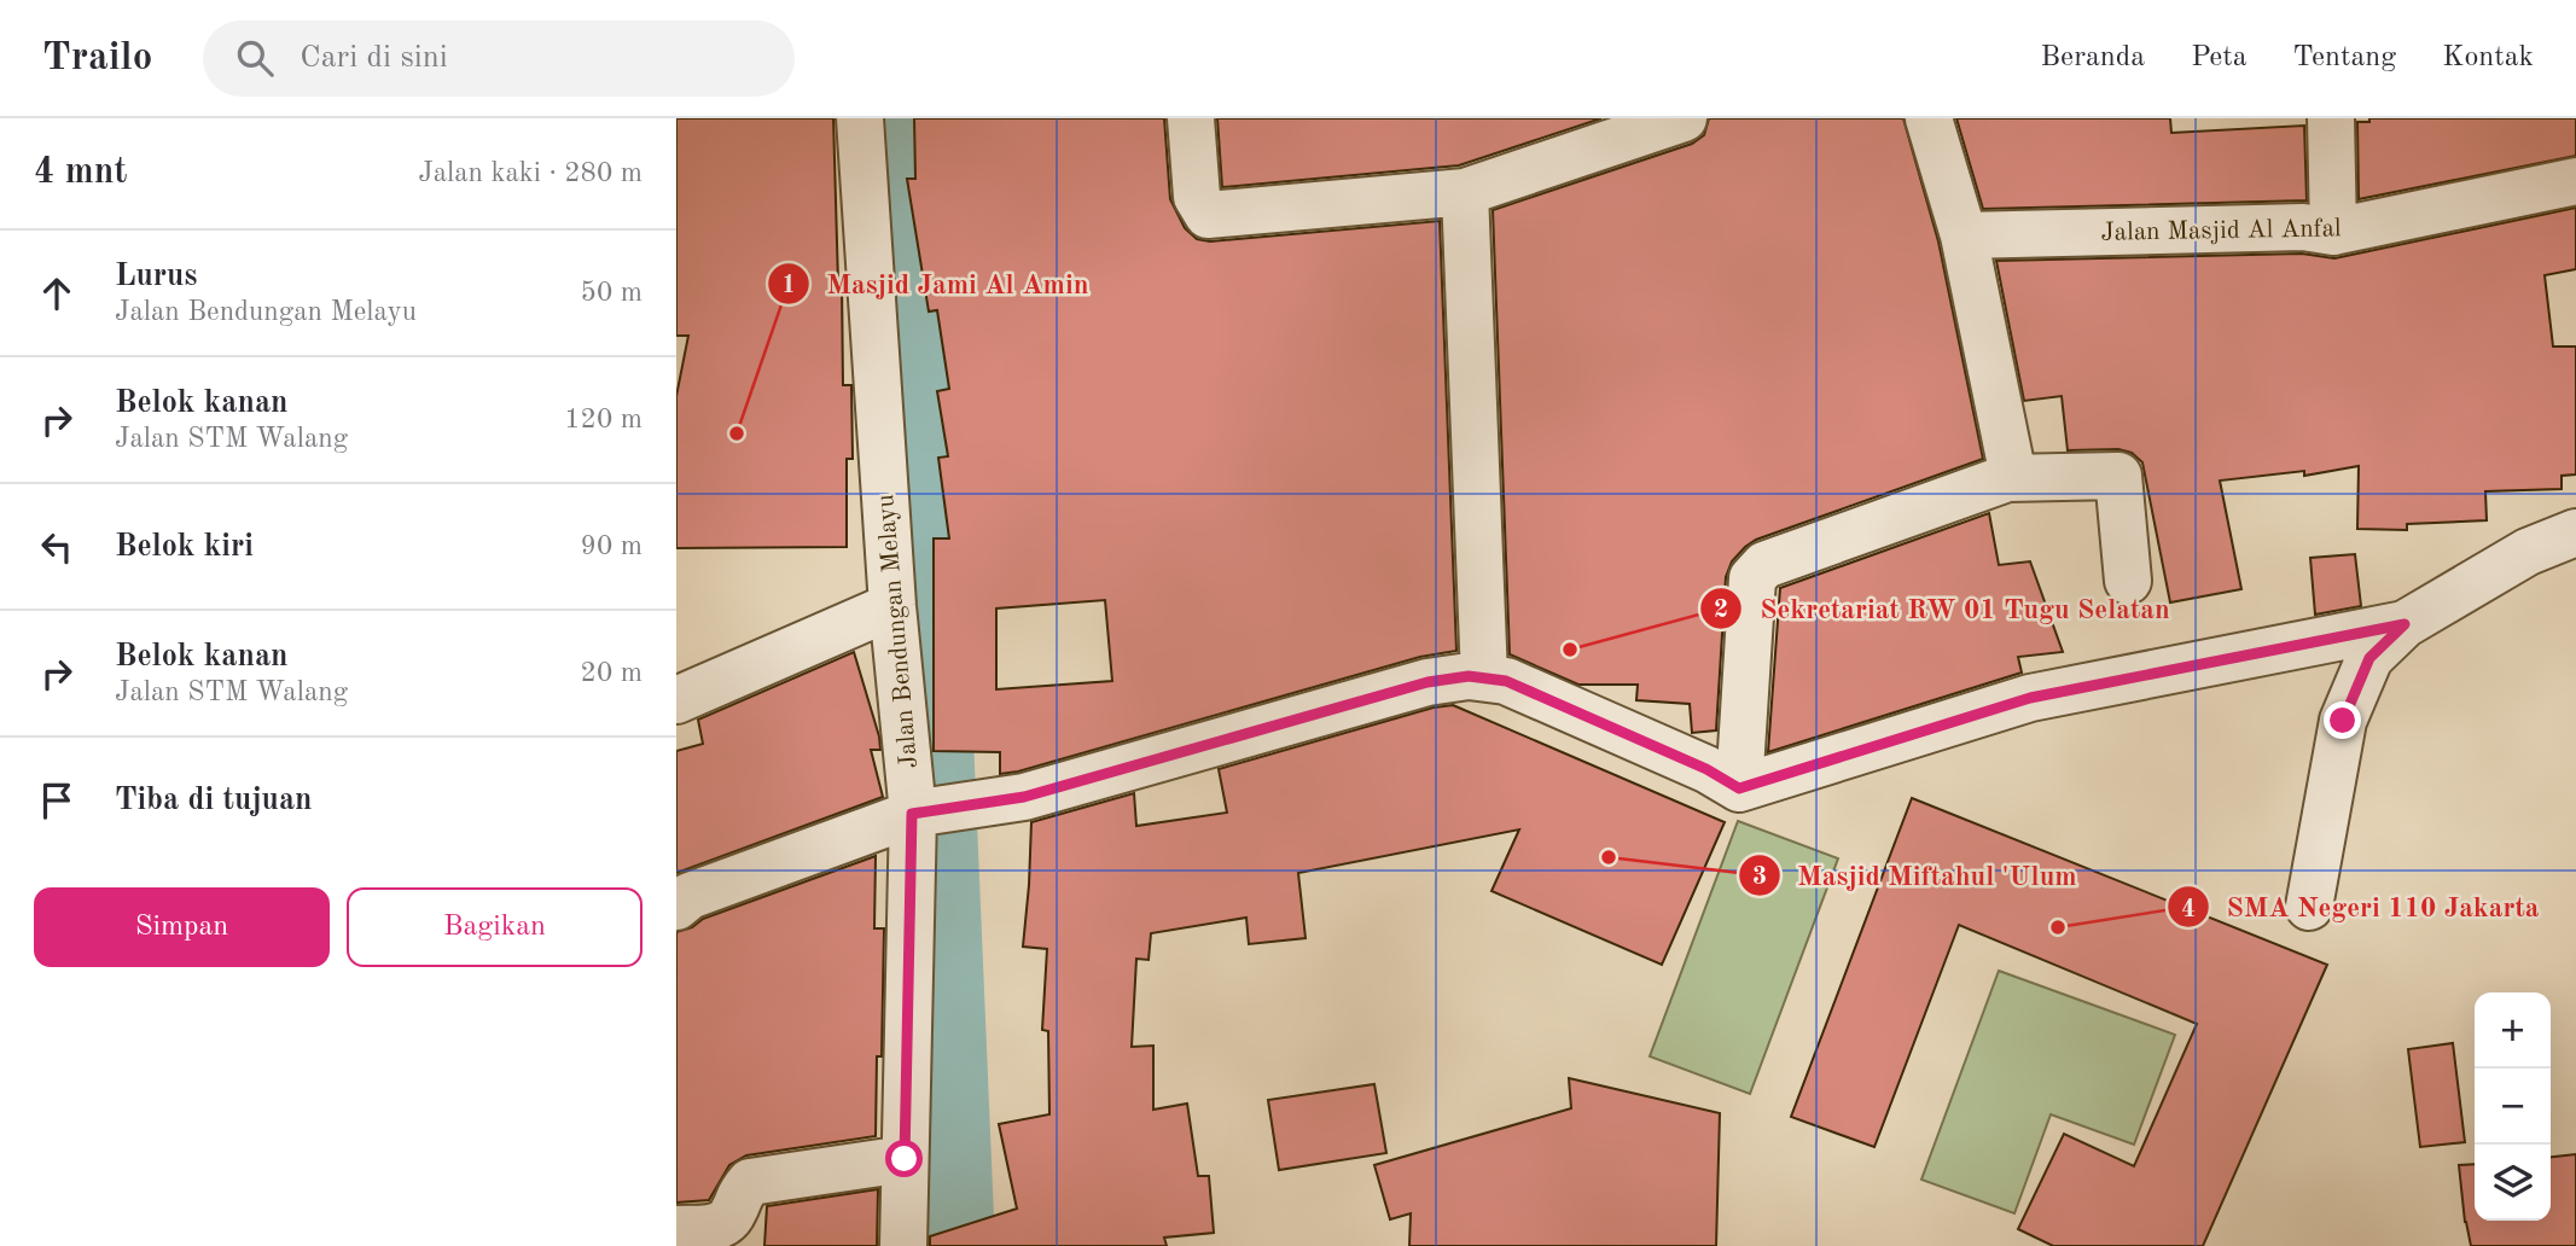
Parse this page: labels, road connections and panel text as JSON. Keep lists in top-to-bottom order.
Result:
{
  "streets": {
    "street": ["Jalan Masjid Al Anfal", "Jalan Bendungan Melayu"]
  },
  "places": [
    "Masjid Jami Al Amin",
    "Sekretariat RW 01 Tugu Selatan",
    "Masjid Miftahul 'Ulum",
    "SMA Negeri 110 Jakarta"
  ],
  "page": {
    "header": "Trailo",
    "search": "Cari di sini",
    "nav": [
      "Beranda",
      "Peta",
      "Tentang",
      "Kontak"
    ],
    "heading": ["4 mnt", "Jalan kaki · 280 m"],
    "list": [
      ["Lurus", "Jalan Bendungan Melayu", "50 m"],
      ["Belok kanan", "Jalan STM Walang", "120 m"],
      ["Belok kiri", "90 m"],
      ["Belok kanan", "Jalan STM Walang", "20 m"],
      "Tiba di tujuan"
    ],
    "buttons": ["Simpan", "Bagikan"],
    "map_buttons": ["+", "−"]
  }
}
